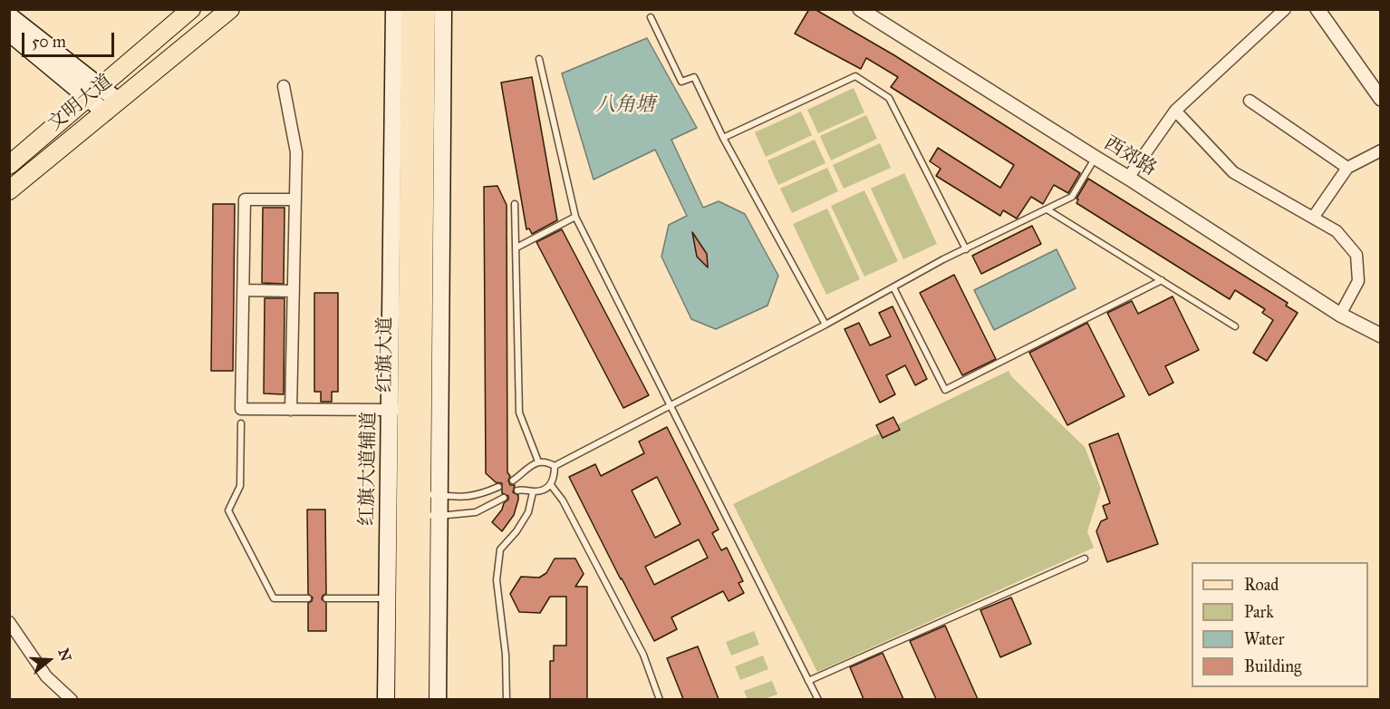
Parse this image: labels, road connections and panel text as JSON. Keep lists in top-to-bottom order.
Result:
{
  "streets": {
    "main road": ["文明大道", "红旗大道", "红旗大道辅道"],
    "street": ["西郊路"]
  },
  "crossings": [
    ["红旗大道", "红旗大道辅道"]
  ],
  "water": ["八角塘"],
  "legend": [
    "Road",
    "Park",
    "Water",
    "Building"
  ],
  "scale_bar": "50 m",
  "north": "right"
}
